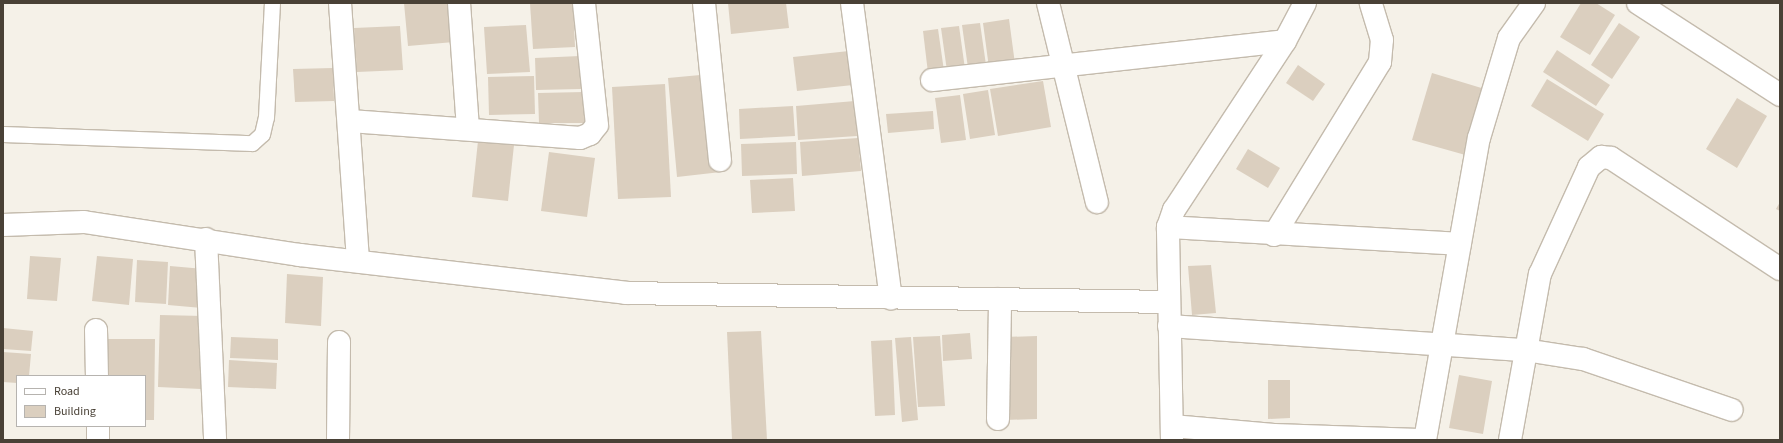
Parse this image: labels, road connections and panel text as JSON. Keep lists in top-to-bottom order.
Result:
{
  "legend": ["Road", "Building"]
}
